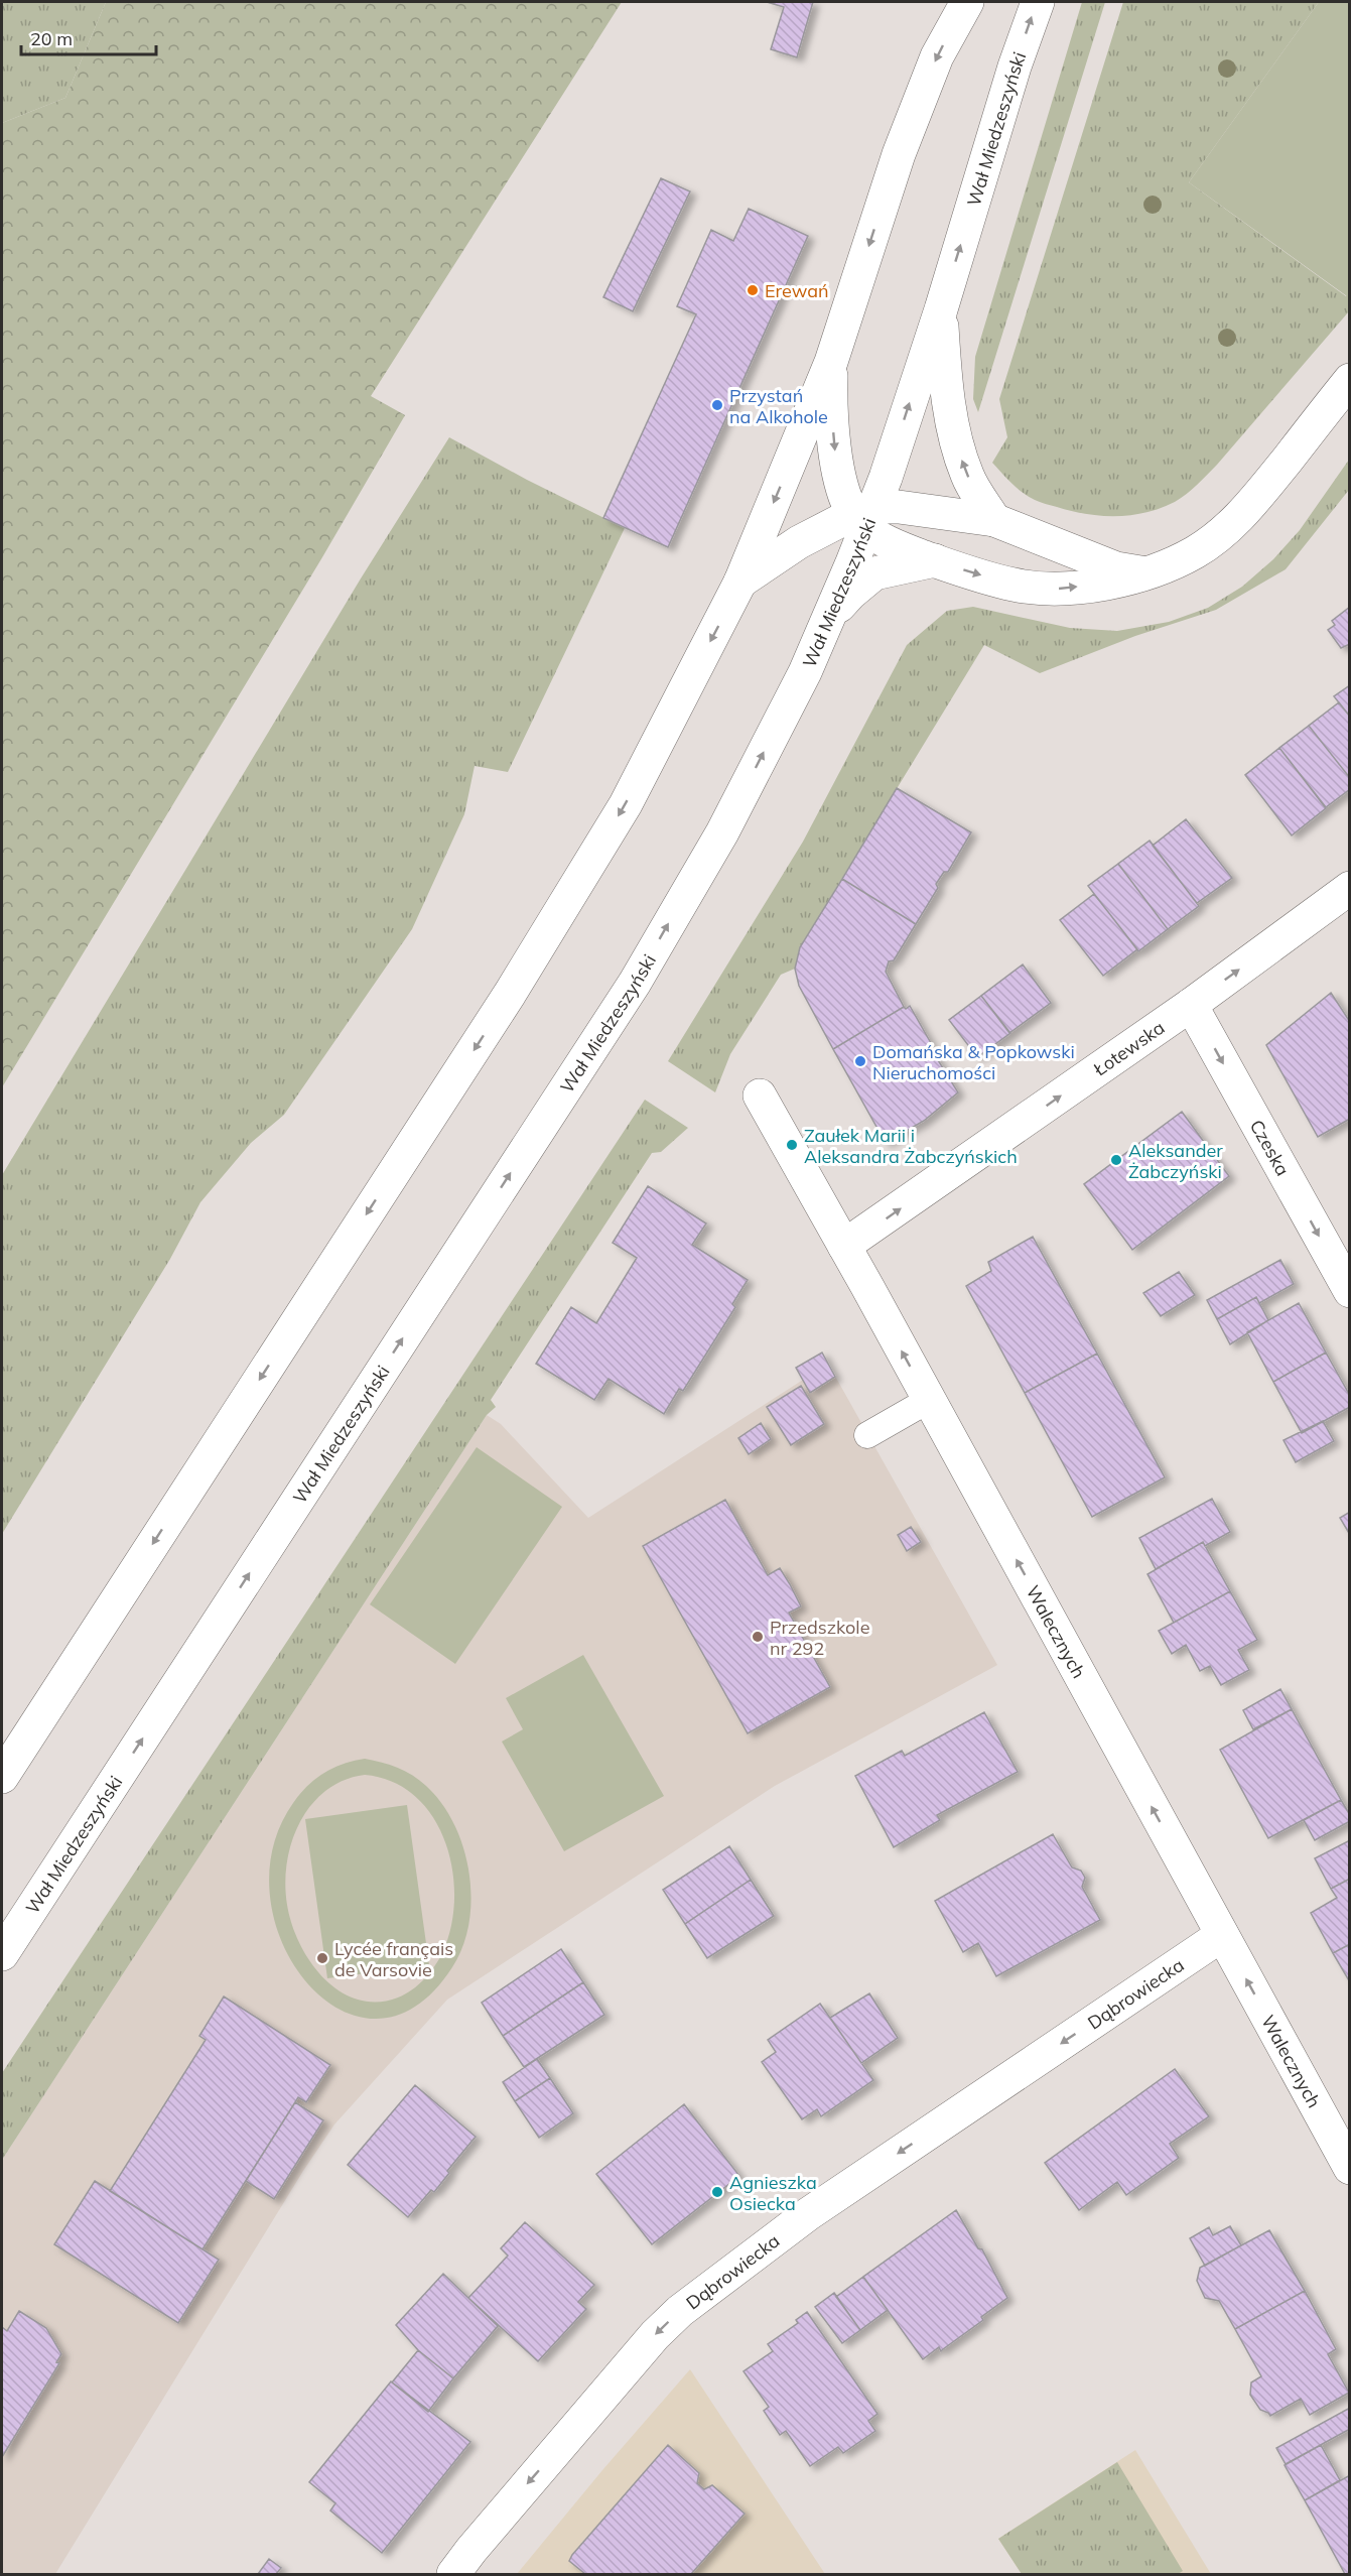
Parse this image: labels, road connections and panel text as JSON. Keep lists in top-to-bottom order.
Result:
{
  "streets": {
    "main road": [
      "Wał Miedzeszyński",
      "Łotewska",
      "Czeska",
      "Walecznych",
      "Dąbrowiecka"
    ]
  },
  "crossings": [
    ["Łotewska", "Czeska"],
    ["Łotewska", "Walecznych"],
    ["Walecznych", "Dąbrowiecka"]
  ],
  "one_way": [
    "Łotewska",
    "Czeska",
    "Walecznych",
    "Dąbrowiecka"
  ],
  "places": [
    "Erewań",
    "Przystań na Alkohole",
    "Domańska & Popkowski Nieruchomości",
    "Zaułek Marii i Aleksandra Żabczyńskich",
    "Aleksander Żabczyński",
    "Przedszkole nr 292",
    "Lycée français de Varsovie",
    "Agnieszka Osiecka"
  ],
  "scale_bar": "20 m"
}
